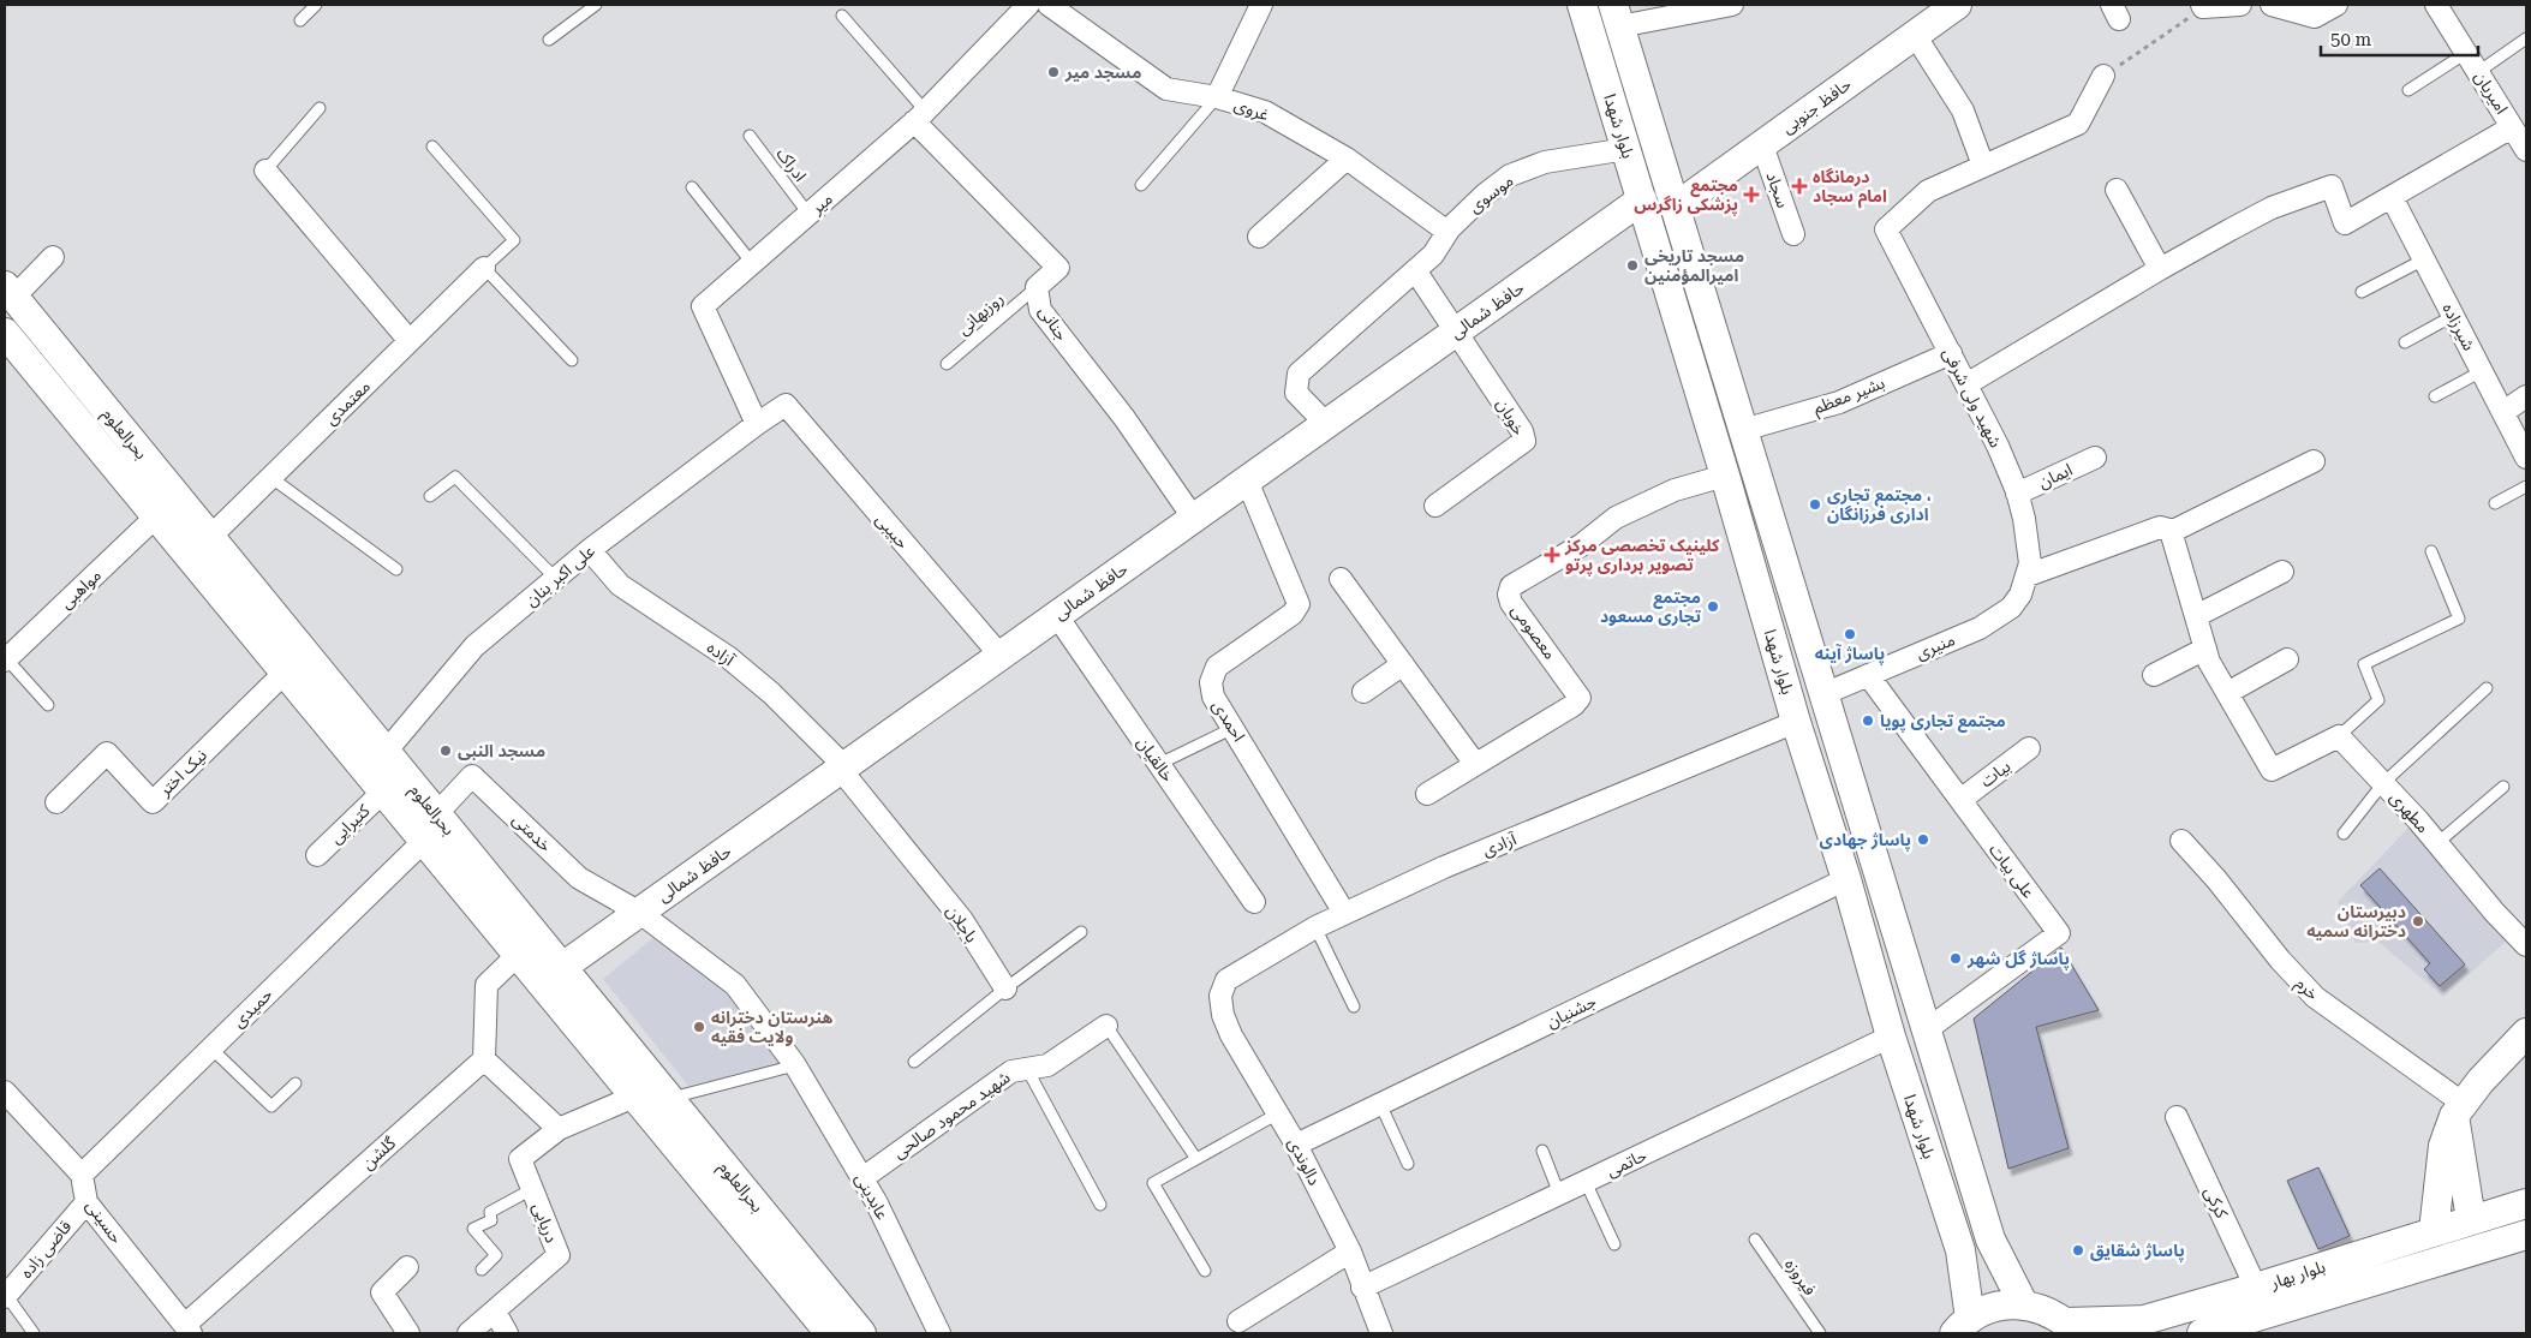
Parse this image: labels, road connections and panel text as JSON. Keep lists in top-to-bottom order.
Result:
{
  "streets": {
    "main road": [
      "حافظ جنوبی",
      "بلوار شهدا",
      "حافظ شمالی",
      "بحرالعلوم",
      "بلوار بهار"
    ],
    "street": [
      "امیریان",
      "غروی",
      "سجاد",
      "موسوی",
      "میر",
      "جنانی",
      "شیرزاده",
      "بشیر معظم",
      "شهید ولی شرفی",
      "معتمدی",
      "خوبان",
      "ایمان",
      "حبیبی",
      "علی اکبر بنان",
      "مواهبی",
      "معصومی",
      "منیری",
      "آزاده",
      "احمدی",
      "خالقیان",
      "نیک اختر",
      "بیات",
      "مطهری",
      "کتیرایی",
      "خدمتی",
      "آزادی",
      "علی بیات",
      "باجلان",
      "خرم",
      "حمیدی",
      "جشنیان",
      "شهید محمود صالحی",
      "گلشن",
      "دالوندی",
      "حاتمی",
      "عابدینی",
      "کرکی",
      "حسینی",
      "دریایی",
      "قاضی زاده"
    ],
    "lane": ["ادراک", "روزبهانی", "فیروزه"]
  },
  "crossings": [
    ["حافظ جنوبی", "بلوار شهدا"],
    ["حافظ جنوبی", "سجاد"],
    ["غروی", "موسوی"],
    ["بلوار شهدا", "موسوی"],
    ["بلوار شهدا", "حافظ شمالی"],
    ["بلوار شهدا", "بشیر معظم"],
    ["بلوار شهدا", "معصومی"],
    ["بلوار شهدا", "منیری"],
    ["بلوار شهدا", "آزادی"],
    ["بلوار شهدا", "علی بیات"],
    ["بلوار شهدا", "جشنیان"],
    ["بلوار شهدا", "حاتمی"],
    ["ادراک", "میر"],
    ["موسوی", "حافظ شمالی"],
    ["میر", "جنانی"],
    ["میر", "علی اکبر بنان"],
    ["حافظ شمالی", "جنانی"],
    ["حافظ شمالی", "خوبان"],
    ["حافظ شمالی", "بحرالعلوم"],
    ["حافظ شمالی", "حبیبی"],
    ["حافظ شمالی", "آزاده"],
    ["حافظ شمالی", "احمدی"],
    ["حافظ شمالی", "خالقیان"],
    ["حافظ شمالی", "خدمتی"],
    ["حافظ شمالی", "باجلان"],
    ["حافظ شمالی", "عابدینی"],
    ["روزبهانی", "جنانی"],
    ["بشیر معظم", "شهید ولی شرفی"],
    ["شهید ولی شرفی", "ایمان"],
    ["شهید ولی شرفی", "منیری"],
    ["معتمدی", "بحرالعلوم"],
    ["بحرالعلوم", "علی اکبر بنان"],
    ["بحرالعلوم", "مواهبی"],
    ["بحرالعلوم", "نیک اختر"],
    ["بحرالعلوم", "کتیرایی"],
    ["بحرالعلوم", "خدمتی"],
    ["بحرالعلوم", "حمیدی"],
    ["بحرالعلوم", "دریایی"],
    ["حبیبی", "علی اکبر بنان"],
    ["علی اکبر بنان", "آزاده"],
    ["منیری", "علی بیات"],
    ["آزاده", "باجلان"],
    ["احمدی", "آزادی"],
    ["بیات", "علی بیات"],
    ["خدمتی", "عابدینی"],
    ["آزادی", "دالوندی"],
    ["حمیدی", "حسینی"],
    ["جشنیان", "دالوندی"],
    ["شهید محمود صالحی", "عابدینی"],
    ["گلشن", "حسینی"],
    ["دالوندی", "حاتمی"],
    ["کرکی", "بلوار بهار"],
    ["حسینی", "قاضی زاده"]
  ],
  "places": {
    "other": [
      "مسجد میر",
      "مسجد تاریخی امیرالمؤمنین",
      "مجتمع تجاری ، اداری فرزانگان",
      "مجتمع تجاری مسعود",
      "پاساژ آینه",
      "مجتمع تجاری پویا",
      "مسجد النبی",
      "پاساژ جهادی",
      "دبیرستان دخترانه سمیه",
      "پاساژ گل شهر",
      "هنرستان دخترانه ولایت فقیه",
      "پاساژ شقایق"
    ],
    "health": ["درمانگاه امام سجاد", "مجتمع پزشکی زاگرس", "کلینیک تخصصی مرکز تصویر برداری پرتو"]
  },
  "scale_bar": "50 m"
}
